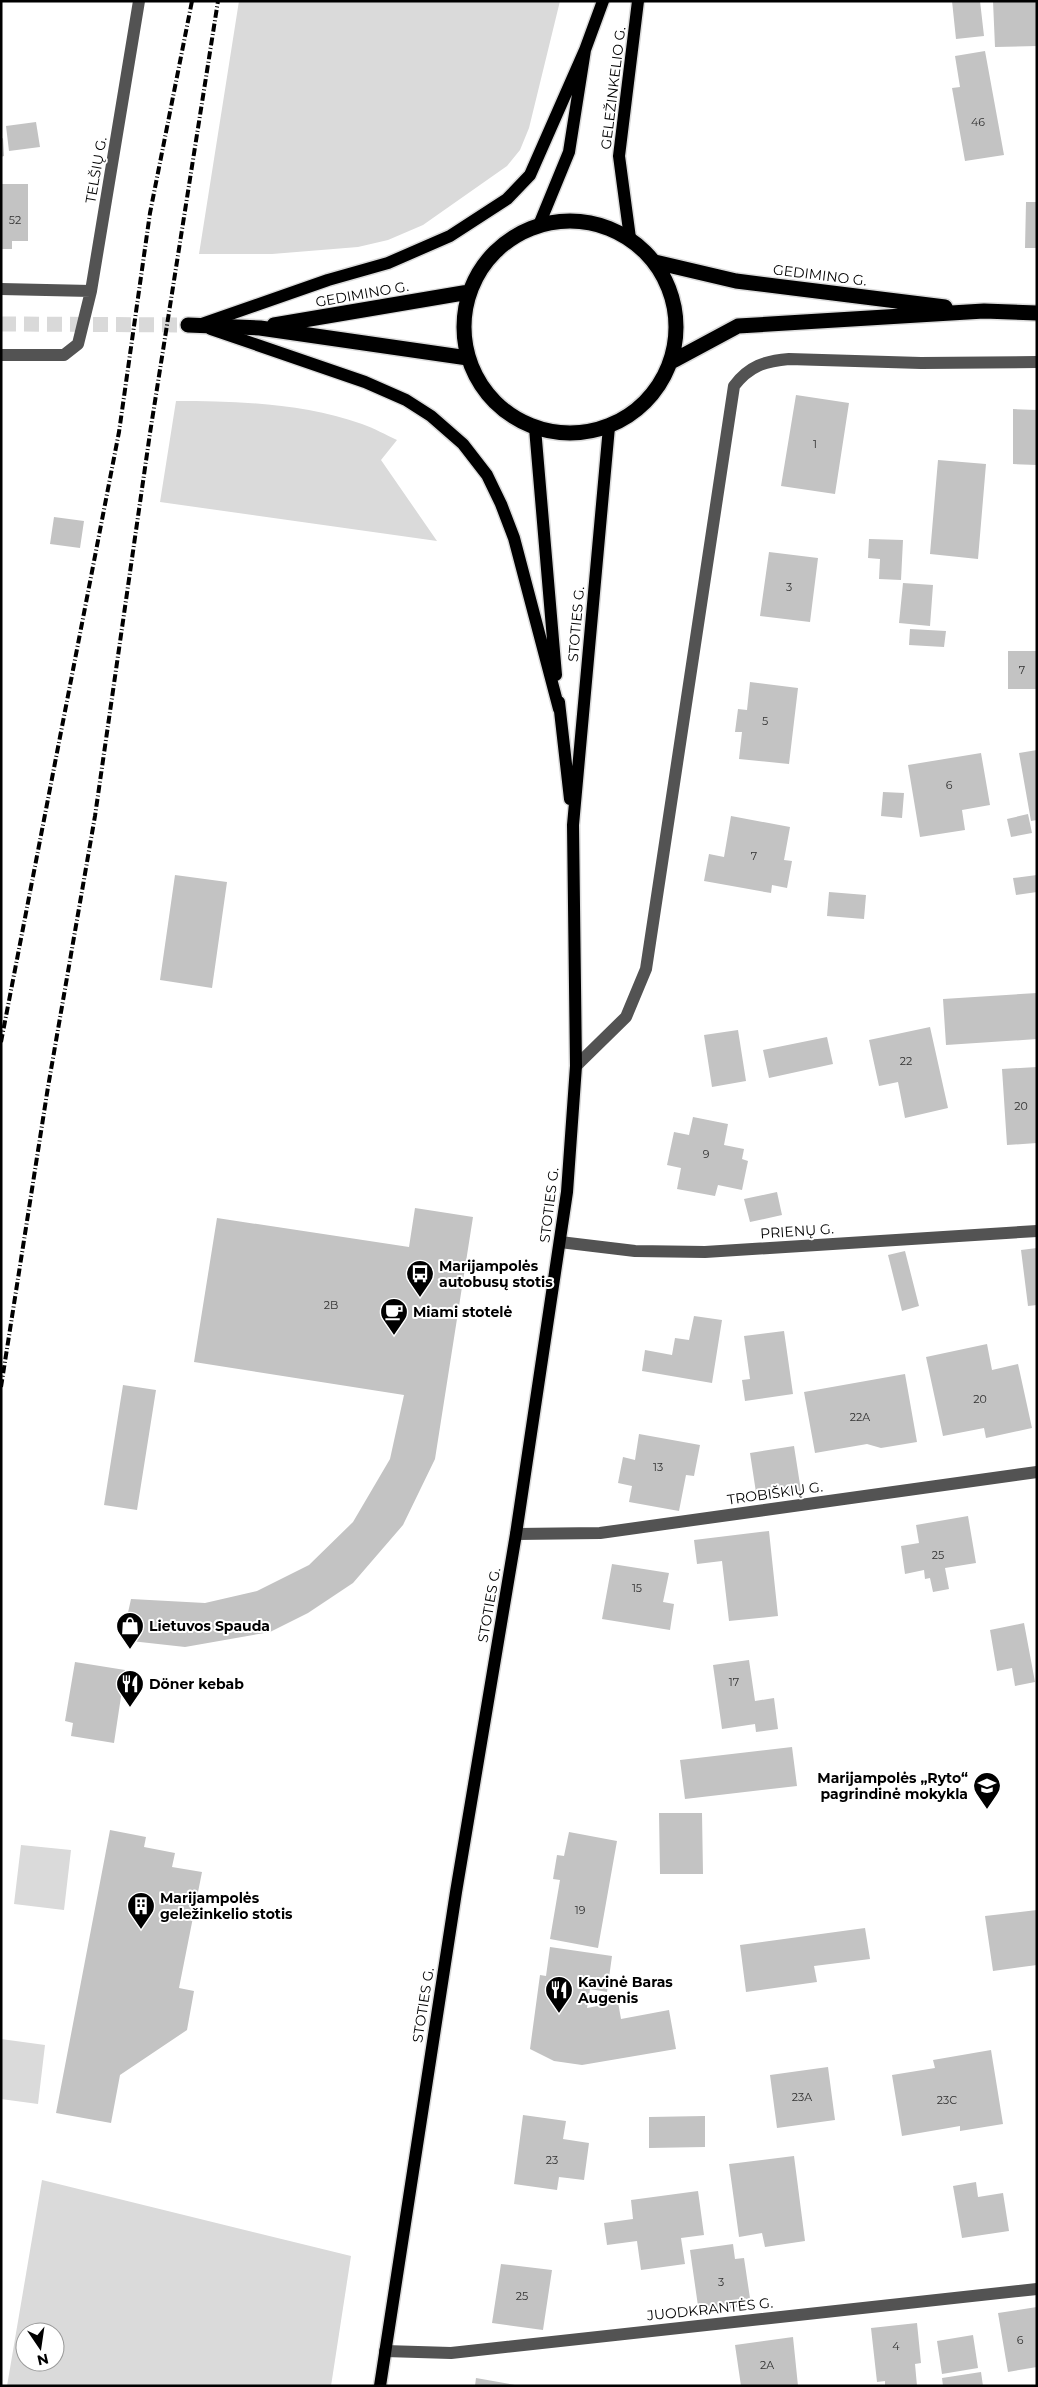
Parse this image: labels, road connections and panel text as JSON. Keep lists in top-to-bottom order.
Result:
{
  "streets": {
    "highway": ["GEDIMINO G."],
    "main road": ["GELEŽINKELIO G.", "STOTIES G."],
    "street": [
      "TELŠIŲ G.",
      "PRIENŲ G.",
      "TROBIŠKIŲ G.",
      "JUODKRANTĖS G."
    ]
  },
  "crossings": [
    ["STOTIES G.", "PRIENŲ G."],
    ["STOTIES G.", "TROBIŠKIŲ G."],
    ["STOTIES G.", "JUODKRANTĖS G."]
  ],
  "places": {
    "bus stop": ["Marijampolės autobusų stotis"],
    "cafe": ["Miami stotelė"],
    "shop": ["Lietuvos Spauda"],
    "restaurant": ["Döner kebab", "Kavinė Baras Augenis"],
    "school or university": ["Marijampolės „Ryto“ pagrindinė mokykla"],
    "building": ["Marijampolės geležinkelio stotis"]
  },
  "house_numbers": [
    "46",
    "52",
    "1",
    "3",
    "7",
    "5",
    "6",
    "7",
    "22",
    "20",
    "9",
    "2B",
    "20",
    "22A",
    "13",
    "25",
    "15",
    "17",
    "19",
    "23A",
    "23C",
    "23",
    "3",
    "25",
    "6",
    "4",
    "2A"
  ],
  "north": "bottom"
}
